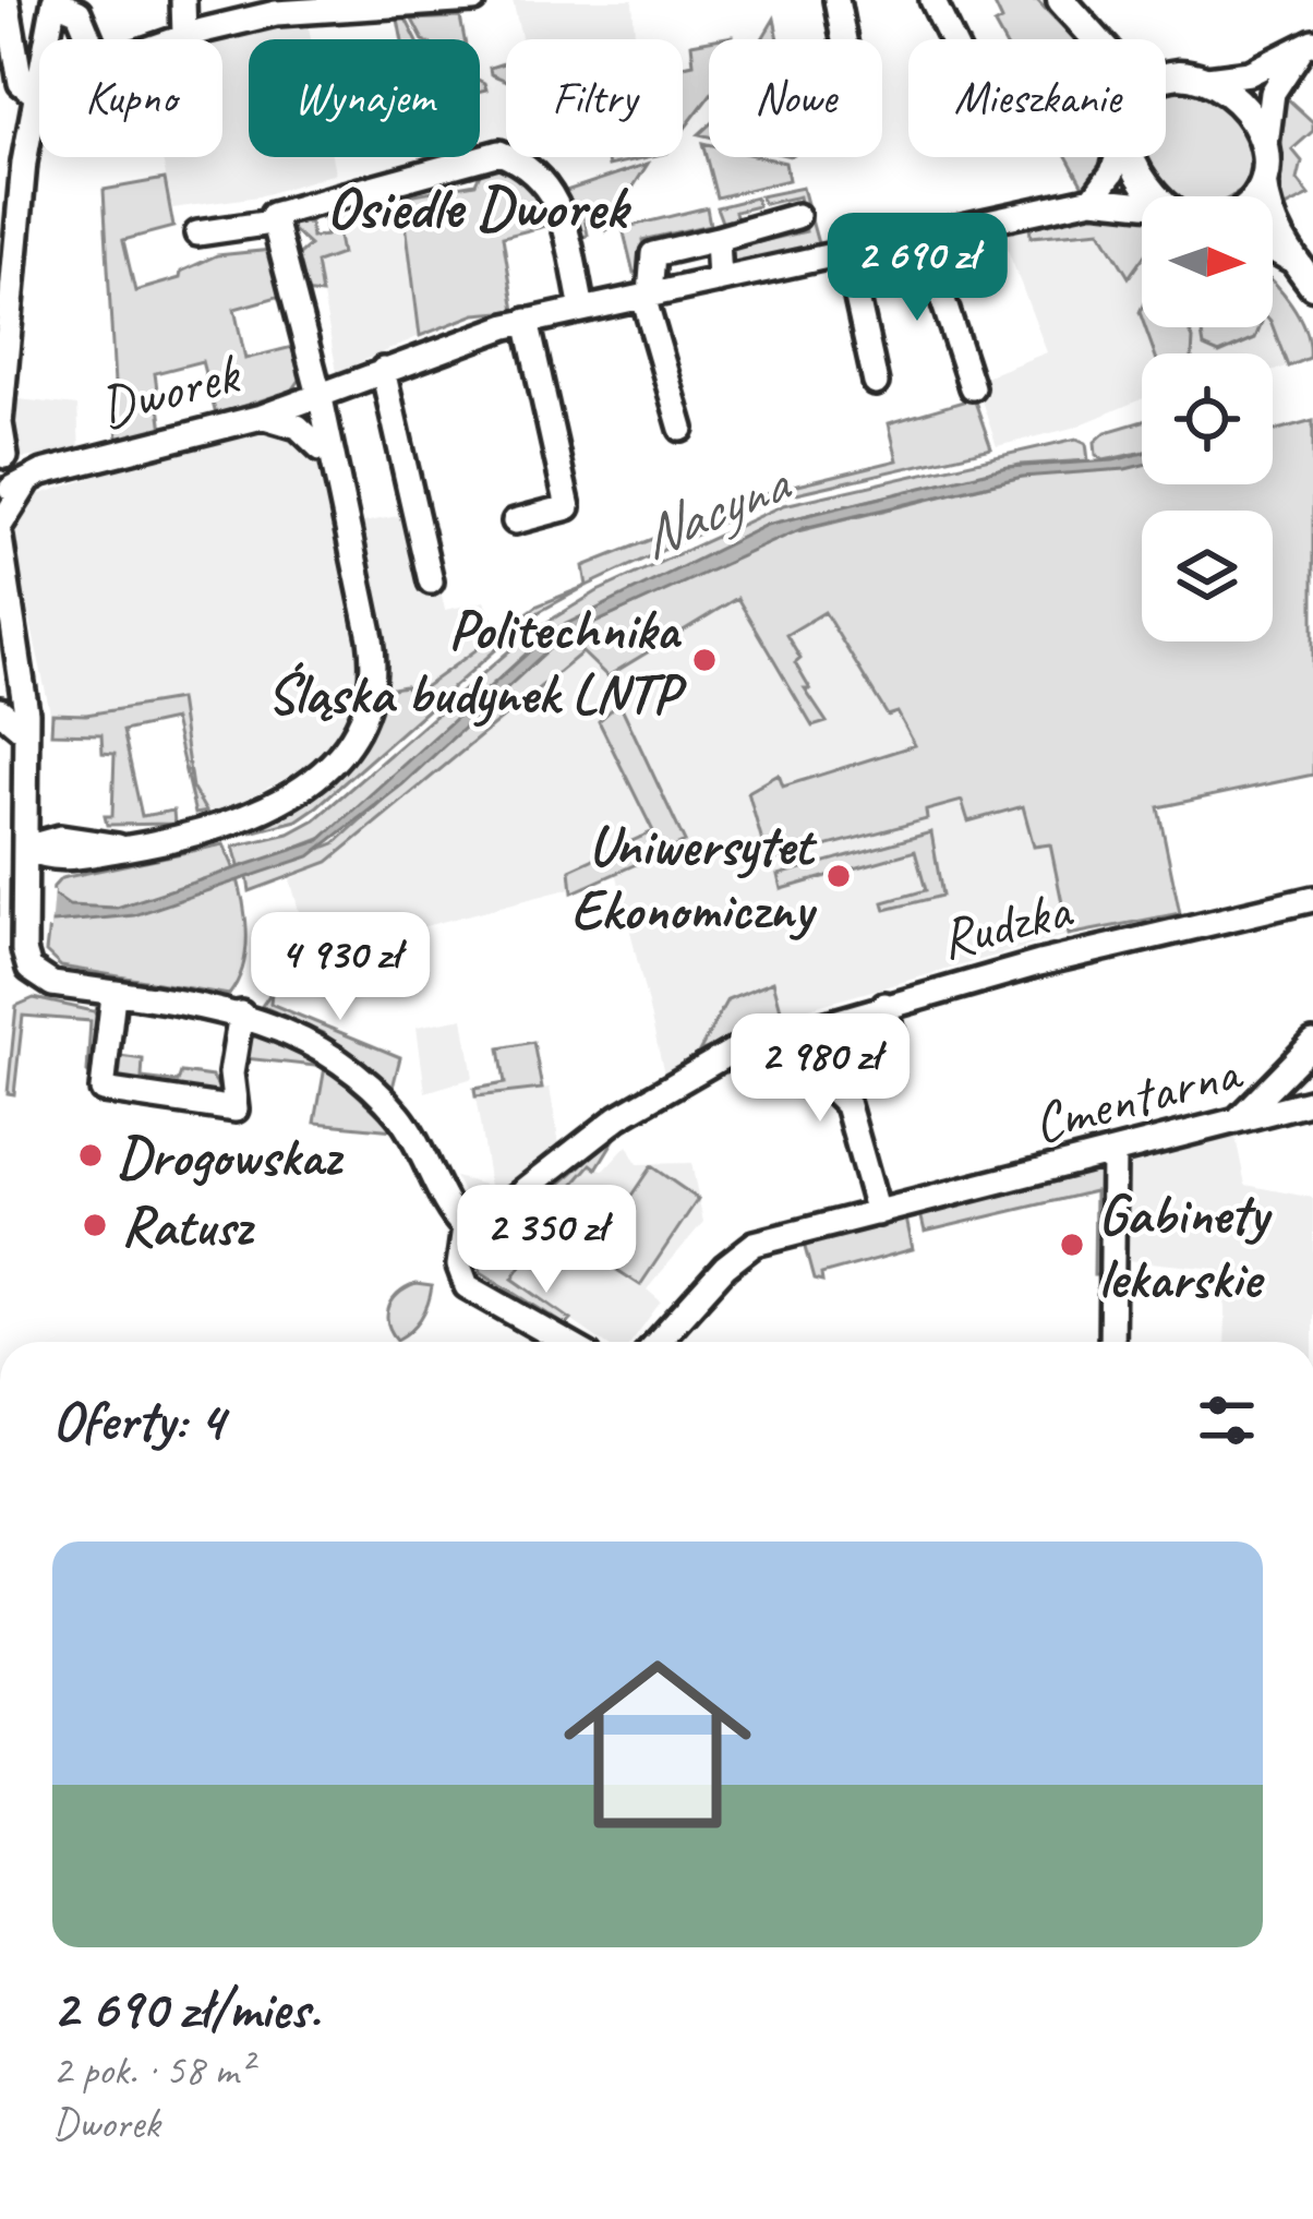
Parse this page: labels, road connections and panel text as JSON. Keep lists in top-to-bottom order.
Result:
{
  "streets": {
    "street": ["Dworek", "Rudzka", "Cmentarna"]
  },
  "districts": ["Osiedle Dworek"],
  "water": ["Nacyna"],
  "places": [
    "Politechnika Śląska budynek LNTP",
    "Uniwersytet Ekonomiczny",
    "Drogowskaz",
    "Ratusz",
    "Gabinety lekarskie"
  ],
  "north": "right",
  "page": {
    "chip": [
      "Kupno",
      "Wynajem",
      "Filtry",
      "Nowe",
      "Mieszkanie"
    ],
    "price": [
      "2 690 zł",
      "4 930 zł",
      "2 980 zł",
      "2 350 zł"
    ],
    "heading": "Oferty: 4",
    "list": [
      {
        "name": "2 690 zł/mies.",
        "note": "2 pok. · 58 m² · Dworek"
      }
    ]
  }
}
